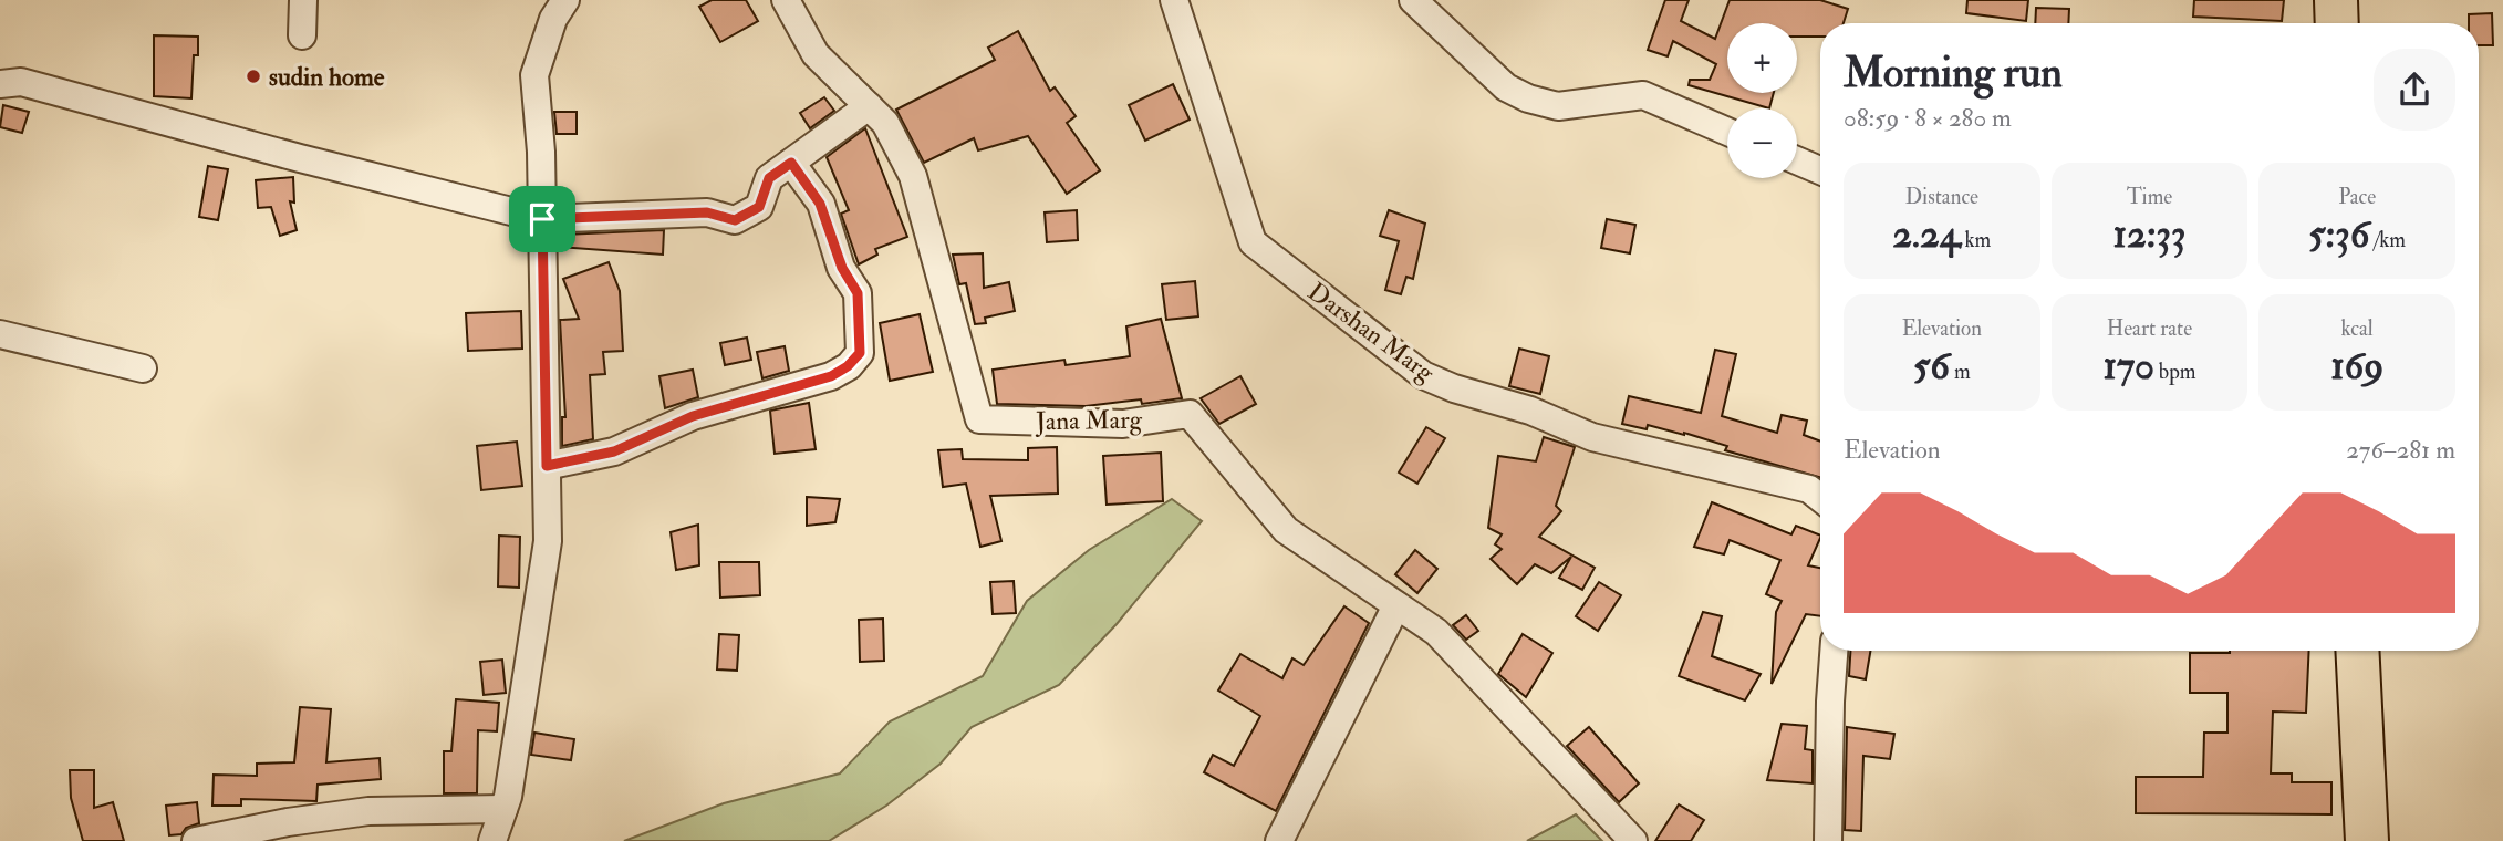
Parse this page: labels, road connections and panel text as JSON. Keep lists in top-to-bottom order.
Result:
{
  "streets": {
    "street": ["Darshan Marg", "Jana Marg"]
  },
  "places": ["sudin home"],
  "page": {
    "map_buttons": ["+", "−"],
    "heading": ["Morning run", "08:59 · 8 × 280 m"],
    "stats": [
      ["Distance", "2.24 km"],
      ["Time", "12:33"],
      ["Pace", "5:36 /km"],
      ["Elevation", "56 m"],
      ["Heart rate", "170 bpm"],
      ["kcal", "169"]
    ],
    "chart": ["Elevation", "276–281 m"]
  }
}
